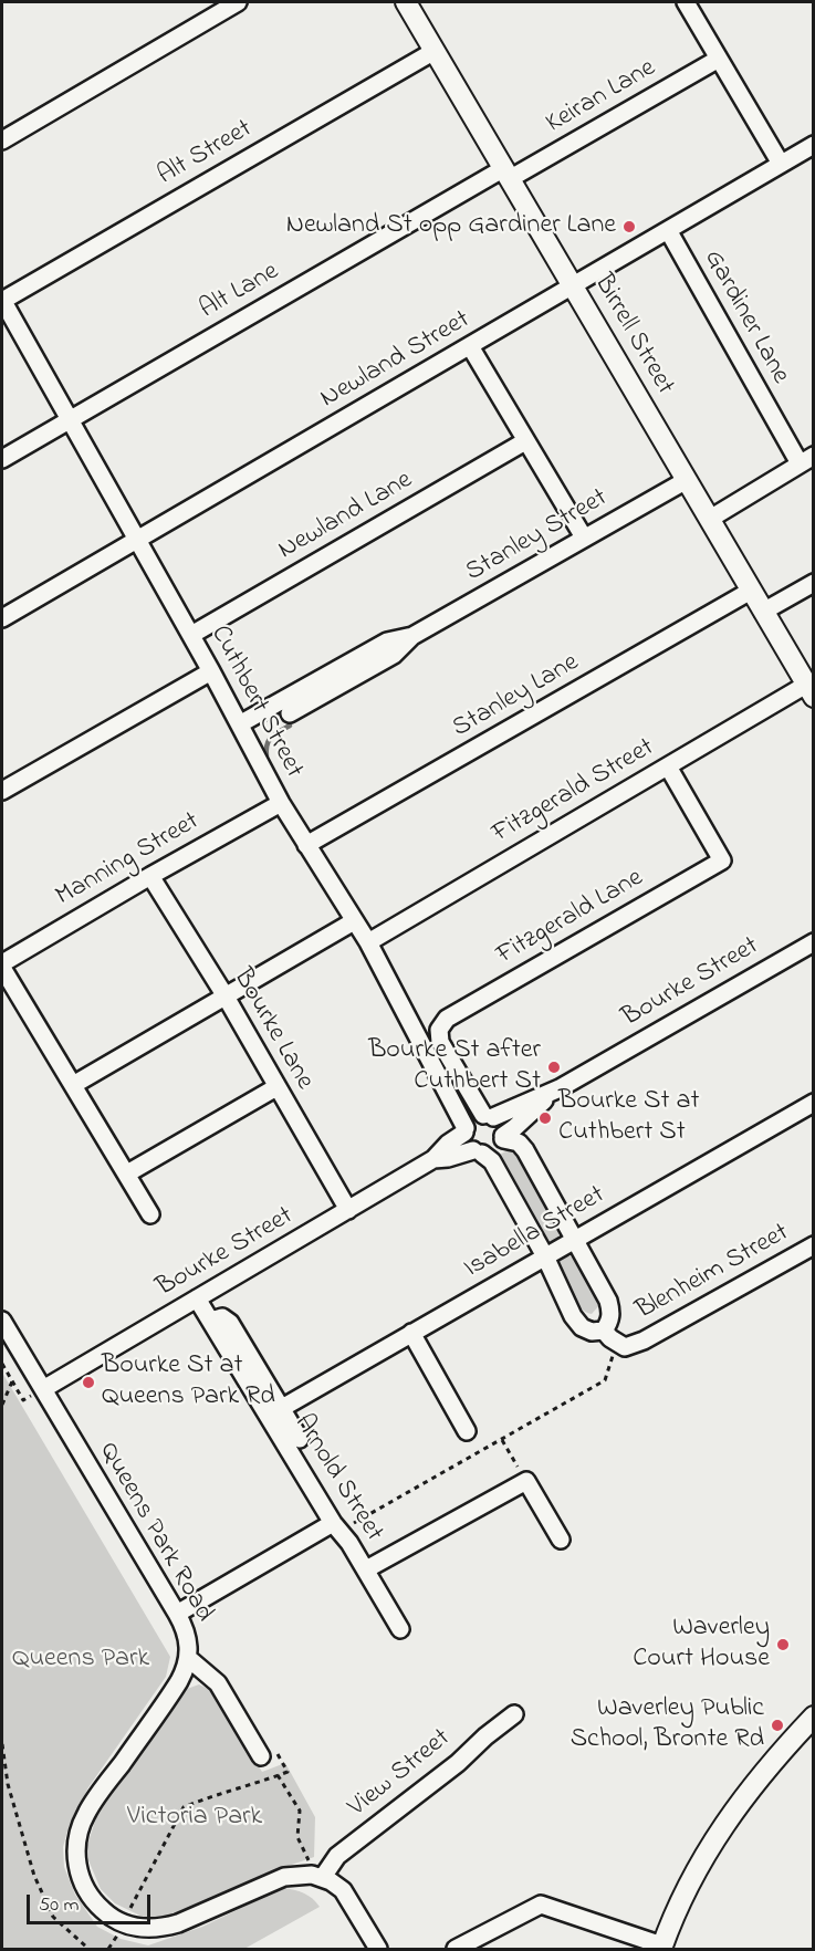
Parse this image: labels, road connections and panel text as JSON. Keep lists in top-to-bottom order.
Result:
{
  "streets": {
    "main road": ["Birrell Street"],
    "street": [
      "Keiran Lane",
      "Alt Street",
      "Alt Lane",
      "Gardiner Lane",
      "Newland Street",
      "Newland Lane",
      "Stanley Street",
      "Stanley Lane",
      "Cuthbert Street",
      "Fitzgerald Street",
      "Manning Street",
      "Fitzgerald Lane",
      "Bourke Street",
      "Bourke Lane",
      "Isabella Street",
      "Blenheim Street",
      "Arnold Street",
      "Queens Park Road",
      "View Street"
    ]
  },
  "crossings": [
    ["Keiran Lane", "Alt Lane"],
    ["Keiran Lane", "Birrell Street"],
    ["Alt Street", "Birrell Street"],
    ["Alt Street", "Cuthbert Street"],
    ["Alt Lane", "Birrell Street"],
    ["Alt Lane", "Cuthbert Street"],
    ["Gardiner Lane", "Newland Street"],
    ["Birrell Street", "Newland Street"],
    ["Birrell Street", "Stanley Street"],
    ["Birrell Street", "Stanley Lane"],
    ["Birrell Street", "Fitzgerald Street"],
    ["Newland Street", "Cuthbert Street"],
    ["Newland Lane", "Cuthbert Street"],
    ["Stanley Street", "Cuthbert Street"],
    ["Stanley Lane", "Cuthbert Street"],
    ["Cuthbert Street", "Fitzgerald Street"],
    ["Cuthbert Street", "Manning Street"],
    ["Cuthbert Street", "Fitzgerald Lane"],
    ["Cuthbert Street", "Bourke Street"],
    ["Fitzgerald Street", "Fitzgerald Lane"],
    ["Manning Street", "Bourke Lane"],
    ["Fitzgerald Lane", "Bourke Street"],
    ["Bourke Street", "Bourke Lane"],
    ["Bourke Street", "Arnold Street"],
    ["Bourke Street", "Queens Park Road"],
    ["Isabella Street", "Arnold Street"],
    ["Queens Park Road", "View Street"]
  ],
  "parks": ["Queens Park", "Victoria Park"],
  "places": [
    "Newland St opp Gardiner Lane",
    "Bourke St after Cuthbert St",
    "Bourke St at Cuthbert St",
    "Bourke St at Queens Park Rd",
    "Waverley Court House",
    "Waverley Public School, Bronte Rd"
  ],
  "scale_bar": "50 m"
}
